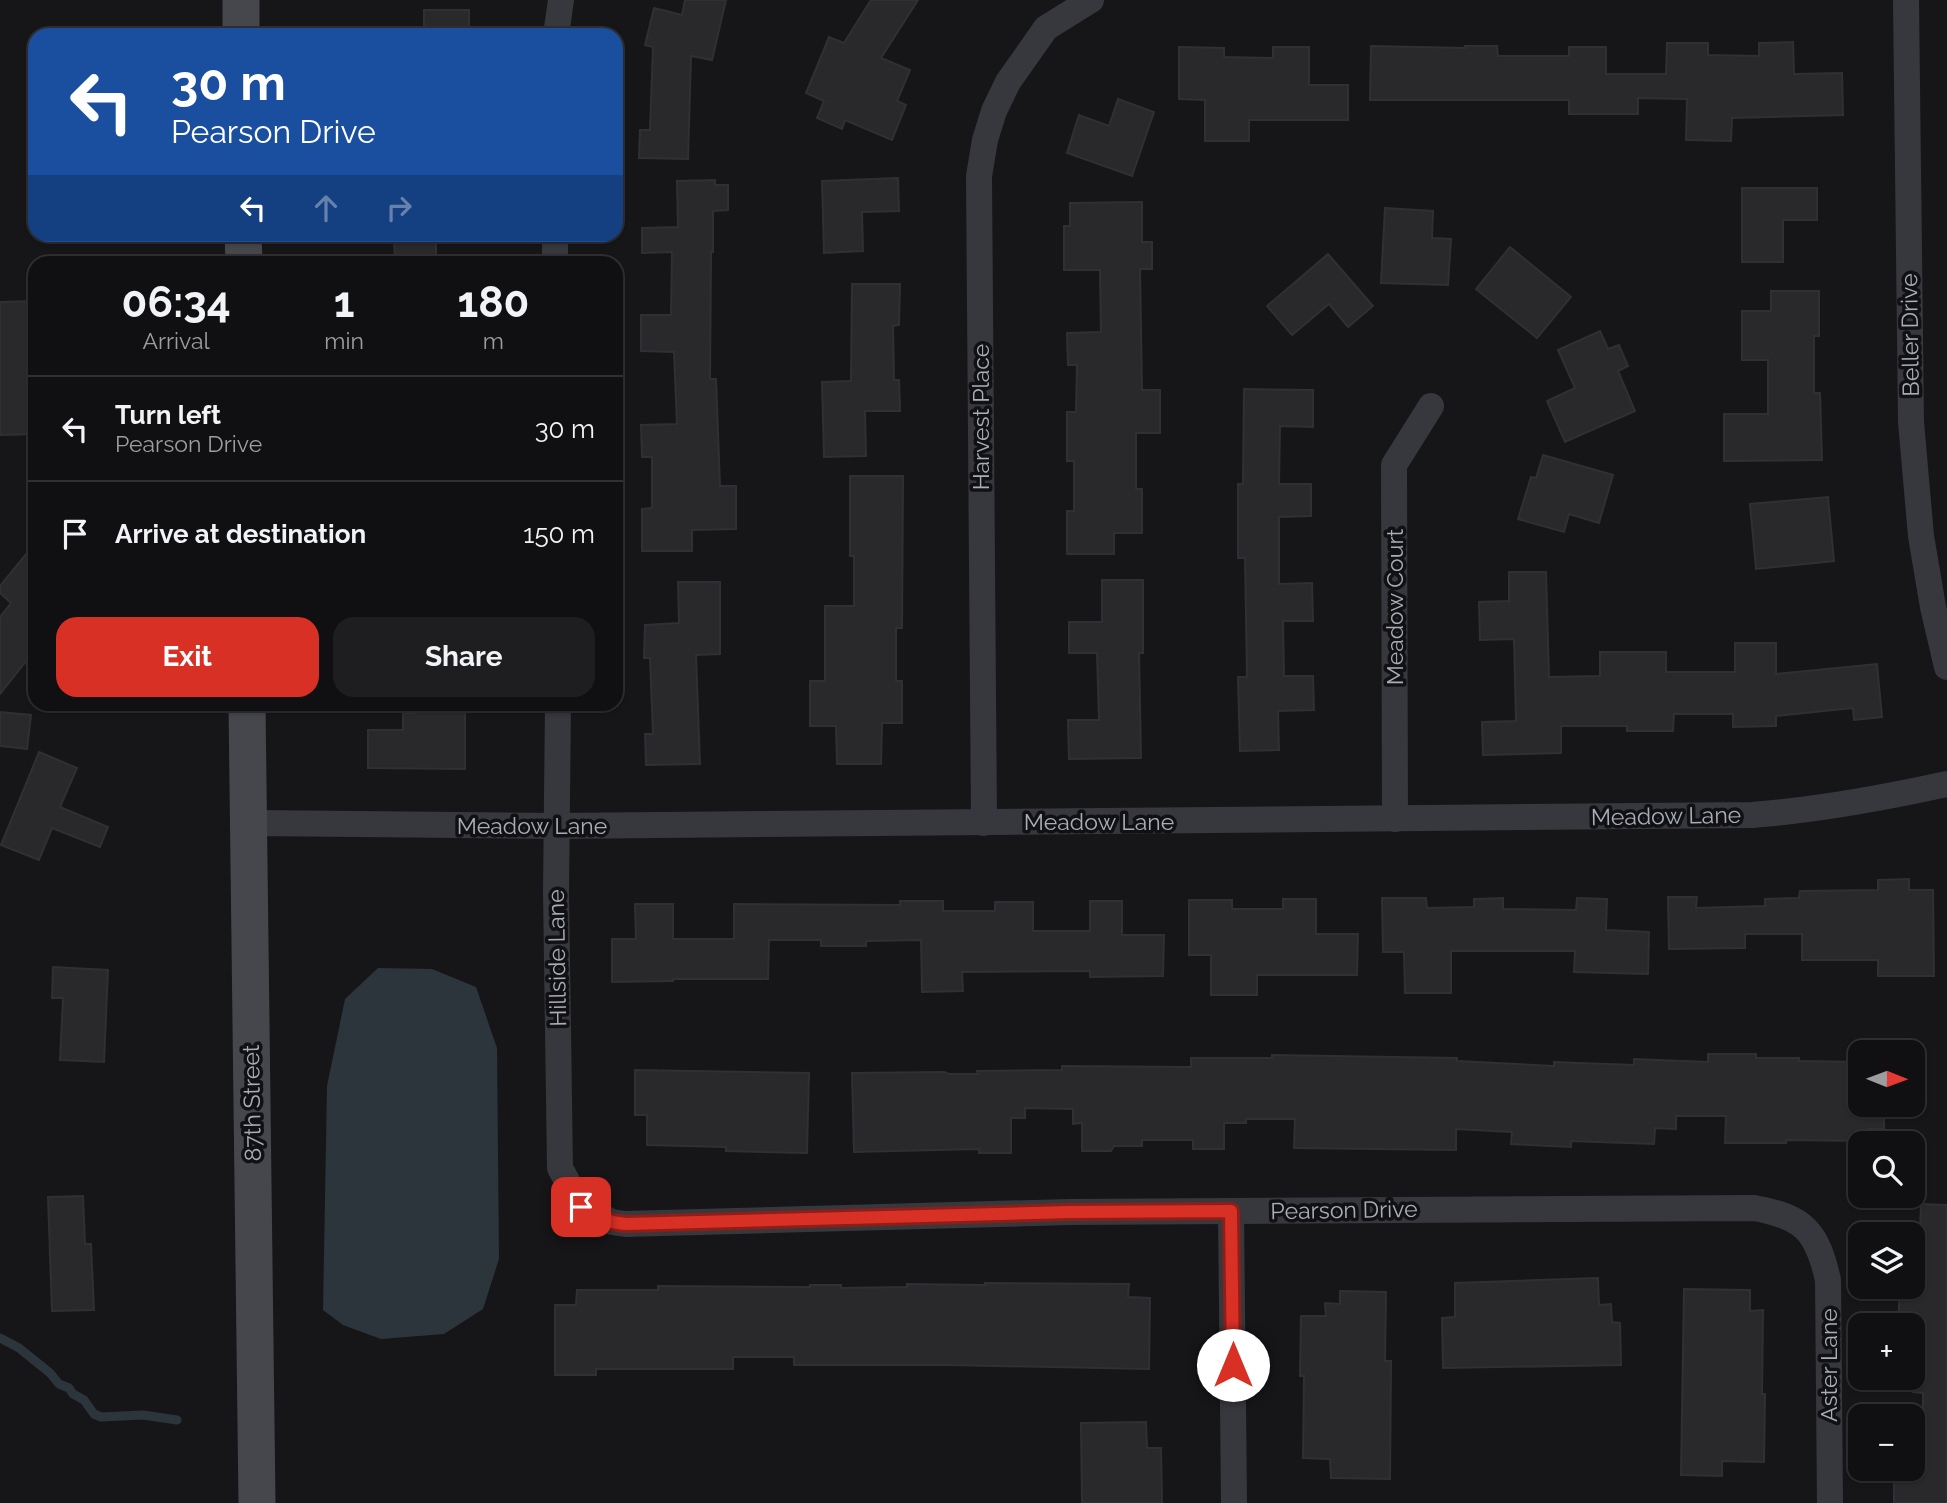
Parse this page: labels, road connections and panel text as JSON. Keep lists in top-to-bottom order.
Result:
{
  "streets": {
    "main road": ["87th Street"],
    "street": [
      "Beller Drive",
      "Harvest Place",
      "Meadow Court",
      "Meadow Lane",
      "Hillside Lane",
      "Pearson Drive",
      "Aster Lane"
    ]
  },
  "crossings": [
    ["Harvest Place", "Meadow Lane"],
    ["Meadow Court", "Meadow Lane"],
    ["Meadow Lane", "Hillside Lane"],
    ["Meadow Lane", "87th Street"],
    ["Hillside Lane", "Pearson Drive"],
    ["Pearson Drive", "Aster Lane"]
  ],
  "north": "right",
  "page": {
    "turn": ["30 m", "Pearson Drive"],
    "eta": [
      "06:34",
      "Arrival",
      "1",
      "min",
      "180",
      "m"
    ],
    "list": [
      {
        "name": "Turn left",
        "note": "Pearson Drive",
        "value": "30 m"
      },
      {
        "name": "Arrive at destination",
        "value": "150 m"
      }
    ],
    "buttons": ["Exit", "Share"],
    "map_buttons": ["+", "−"]
  }
}
